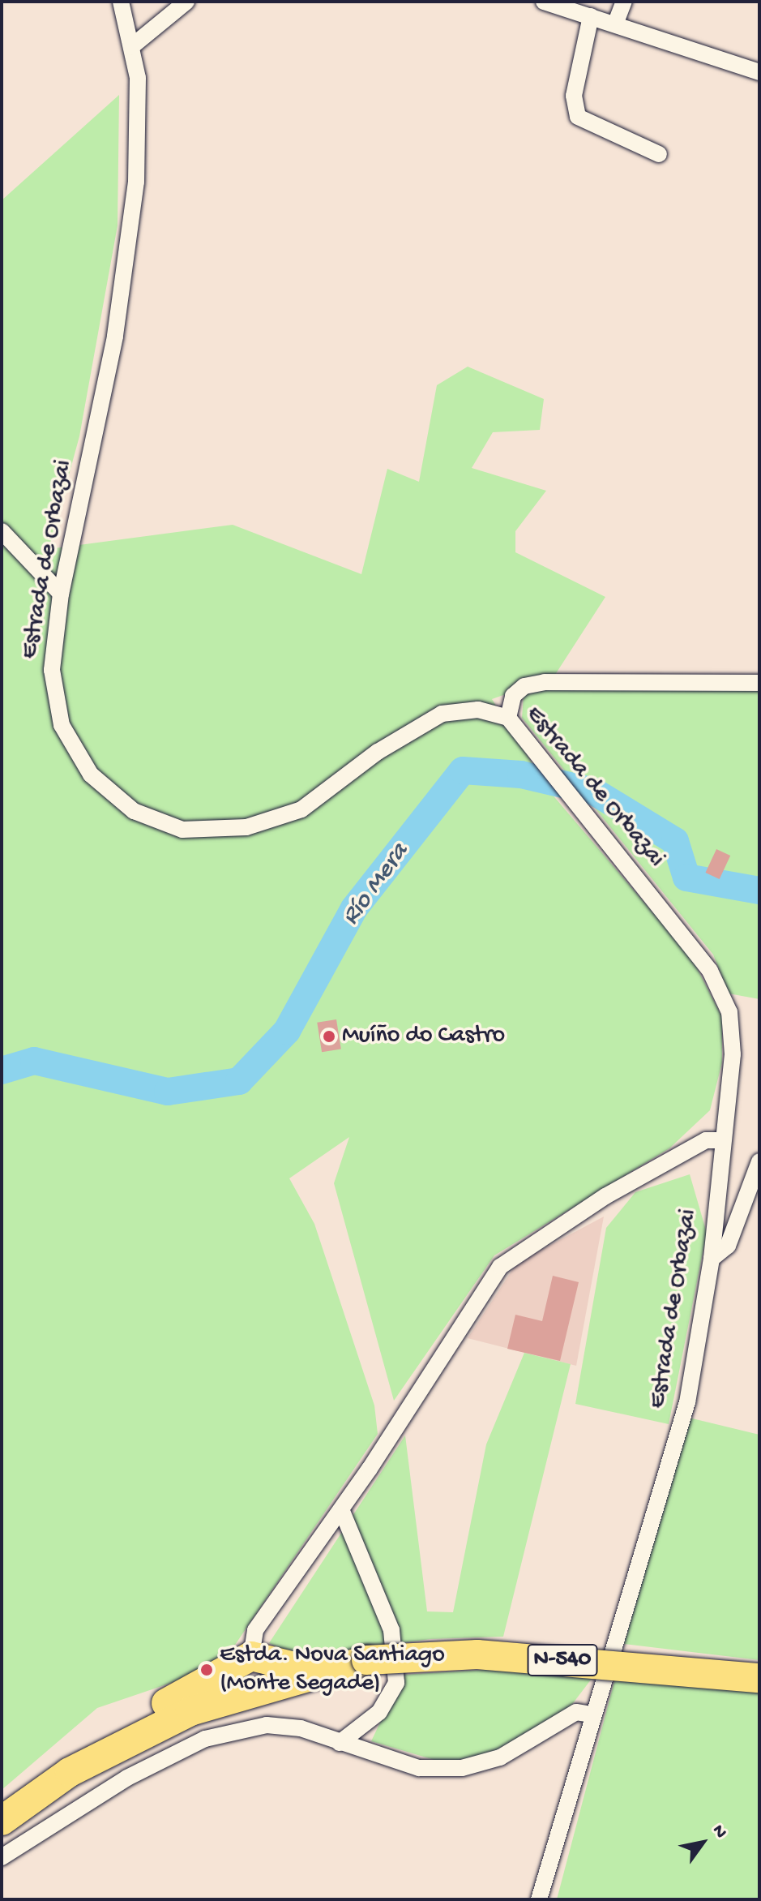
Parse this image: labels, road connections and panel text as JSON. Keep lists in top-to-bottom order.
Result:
{
  "streets": {
    "highway": ["N-540"],
    "street": ["Estrada de Orbazai"]
  },
  "water": ["Río Mera"],
  "places": ["Muíño do Castro", "Estda. Nova Santiago (Monte Segade)"],
  "north": "top right"
}
